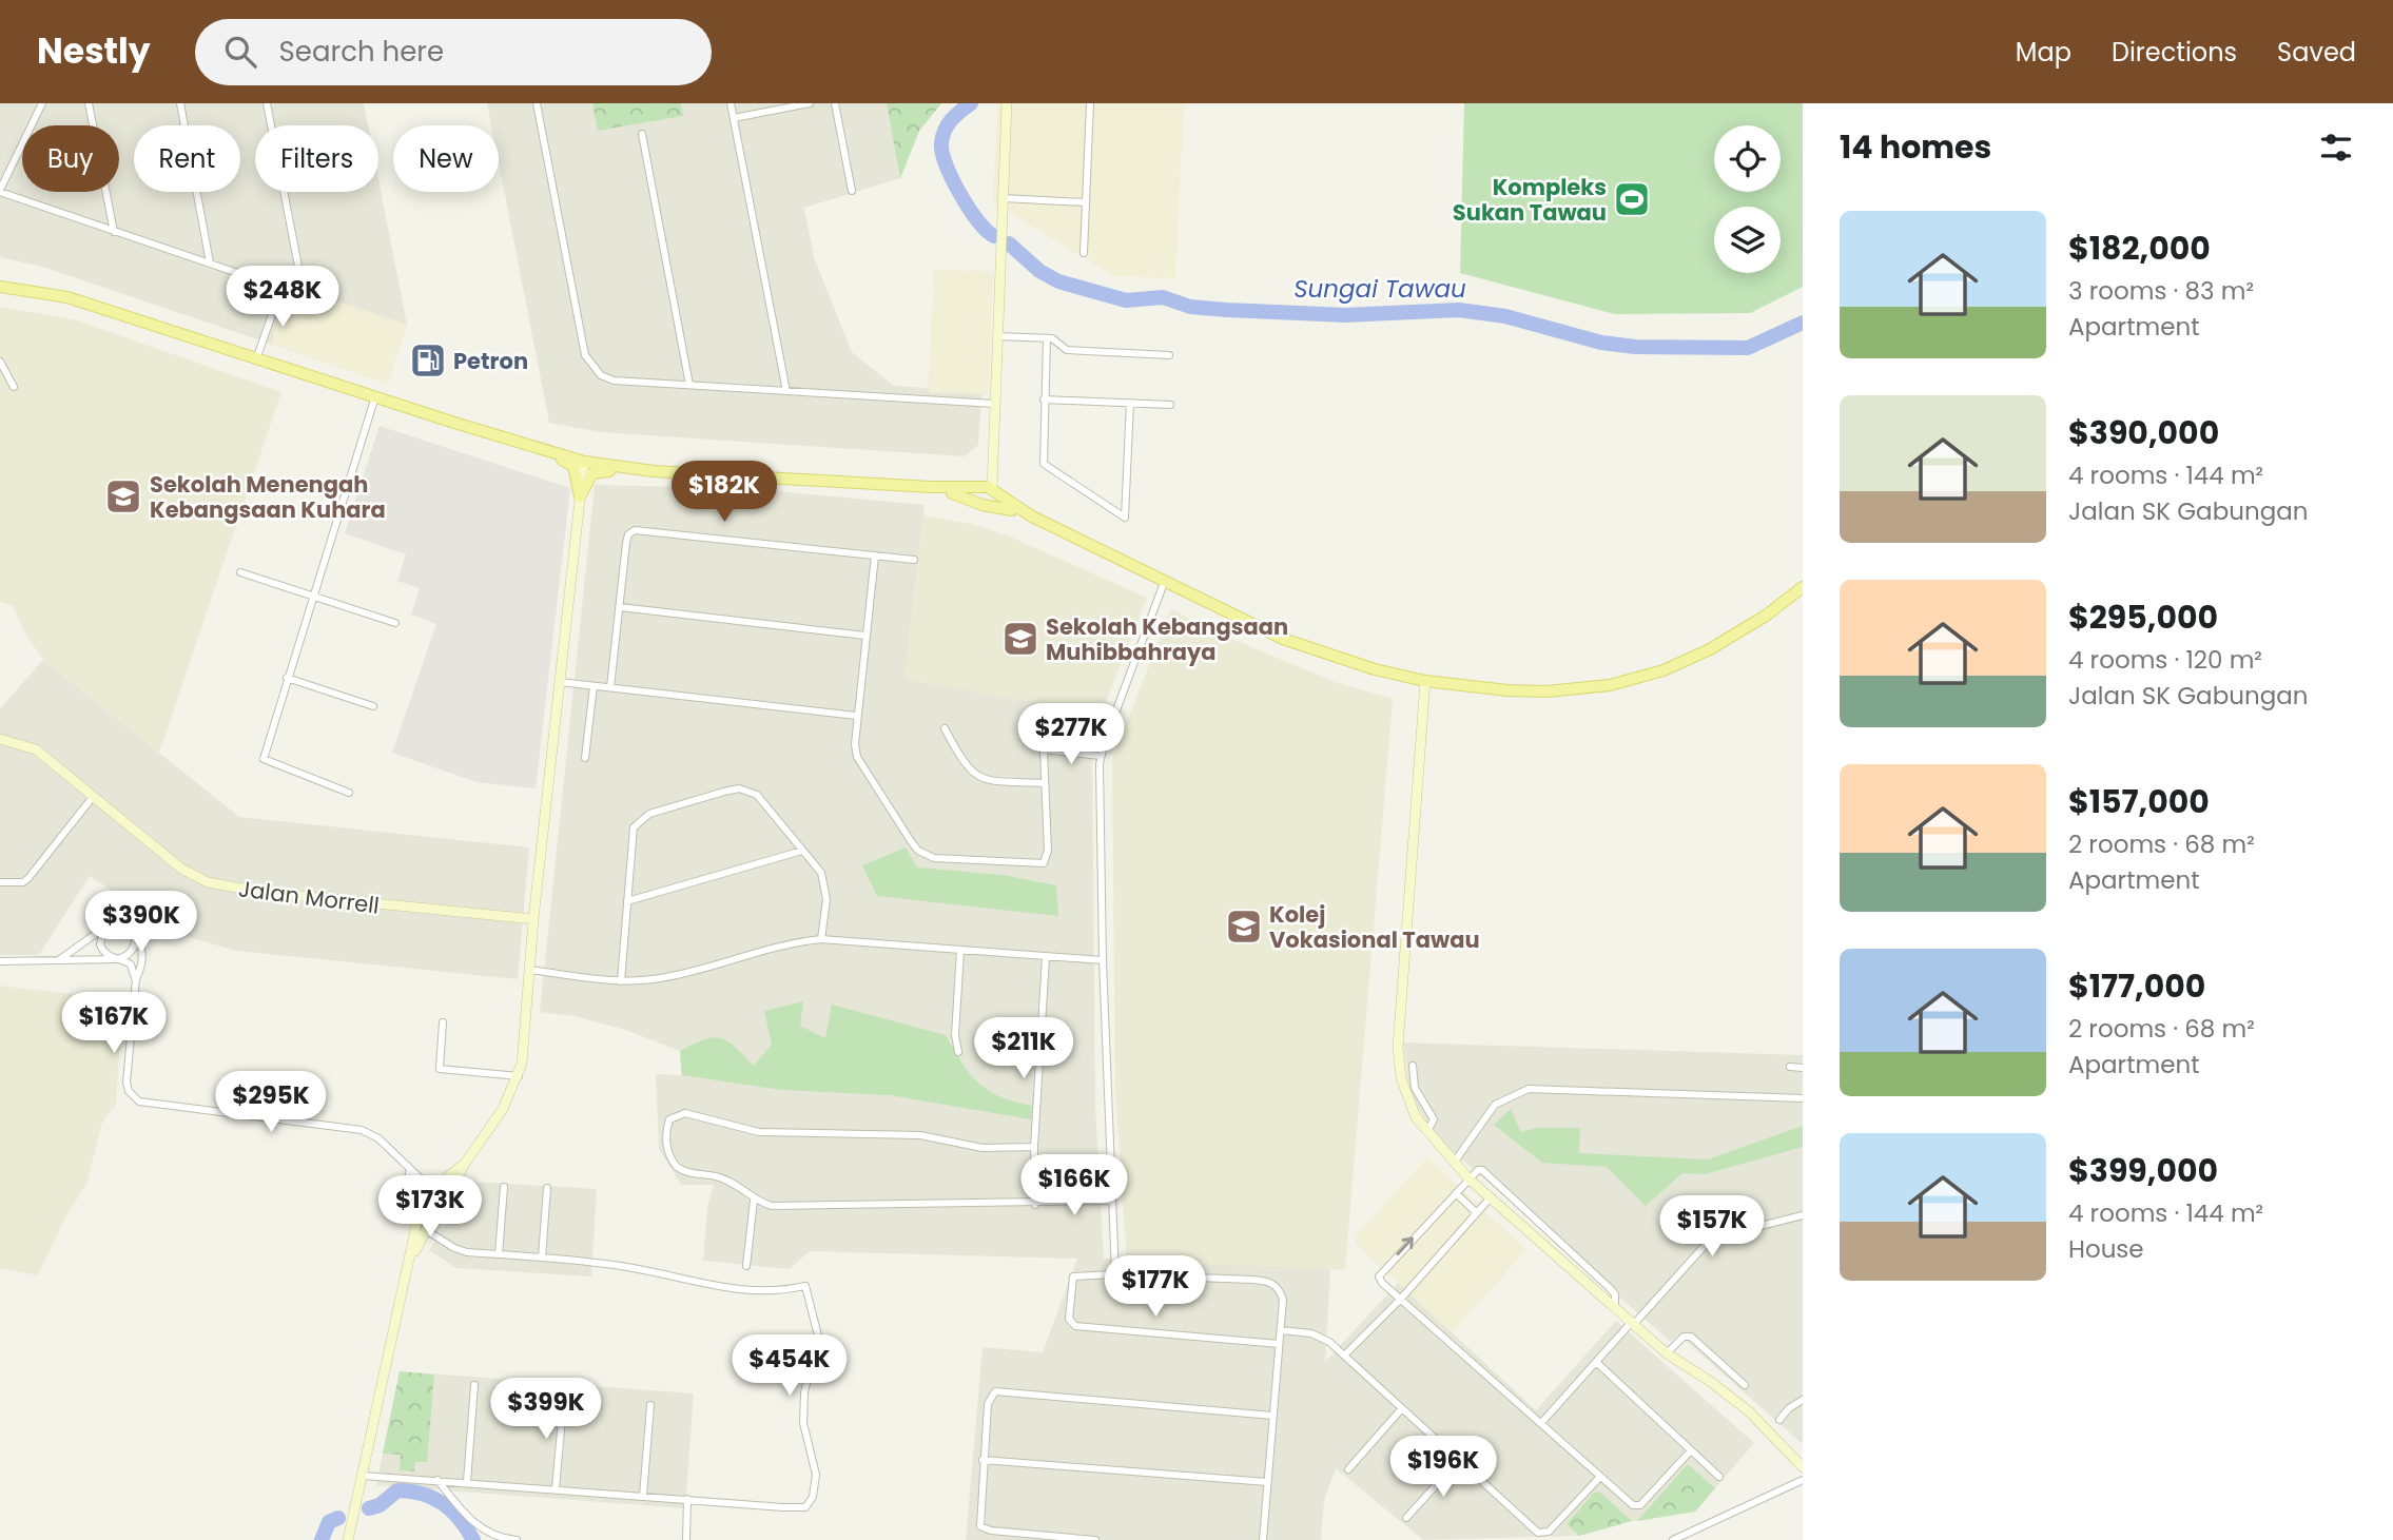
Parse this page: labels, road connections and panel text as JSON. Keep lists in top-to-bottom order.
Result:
{
  "streets": {
    "street": ["Jalan Morrell"]
  },
  "water": ["Sungai Tawau"],
  "places": {
    "sports": ["Kompleks Sukan Tawau"],
    "fuel station": ["Petron"],
    "school or university": ["Sekolah Menengah Kebangsaan Kuhara", "Sekolah Kebangsaan Muhibbahraya", "Kolej Vokasional Tawau"]
  },
  "page": {
    "header": "Nestly",
    "search": "Search here",
    "nav": ["Map", "Directions", "Saved"],
    "heading": "14 homes",
    "chip": [
      "Buy",
      "Rent",
      "Filters",
      "New"
    ],
    "list": [
      {
        "name": "$182,000",
        "note": "3 rooms · 83 m² · Apartment"
      },
      {
        "name": "$390,000",
        "note": "4 rooms · 144 m² · Jalan SK Gabungan"
      },
      {
        "name": "$295,000",
        "note": "4 rooms · 120 m² · Jalan SK Gabungan"
      },
      {
        "name": "$157,000",
        "note": "2 rooms · 68 m² · Apartment"
      },
      {
        "name": "$177,000",
        "note": "2 rooms · 68 m² · Apartment"
      },
      {
        "name": "$399,000",
        "note": "4 rooms · 144 m² · House"
      }
    ],
    "price": [
      "$248K",
      "$182K",
      "$277K",
      "$390K",
      "$167K",
      "$211K",
      "$295K",
      "$166K",
      "$173K",
      "$157K",
      "$177K",
      "$454K",
      "$399K",
      "$196K"
    ]
  }
}
